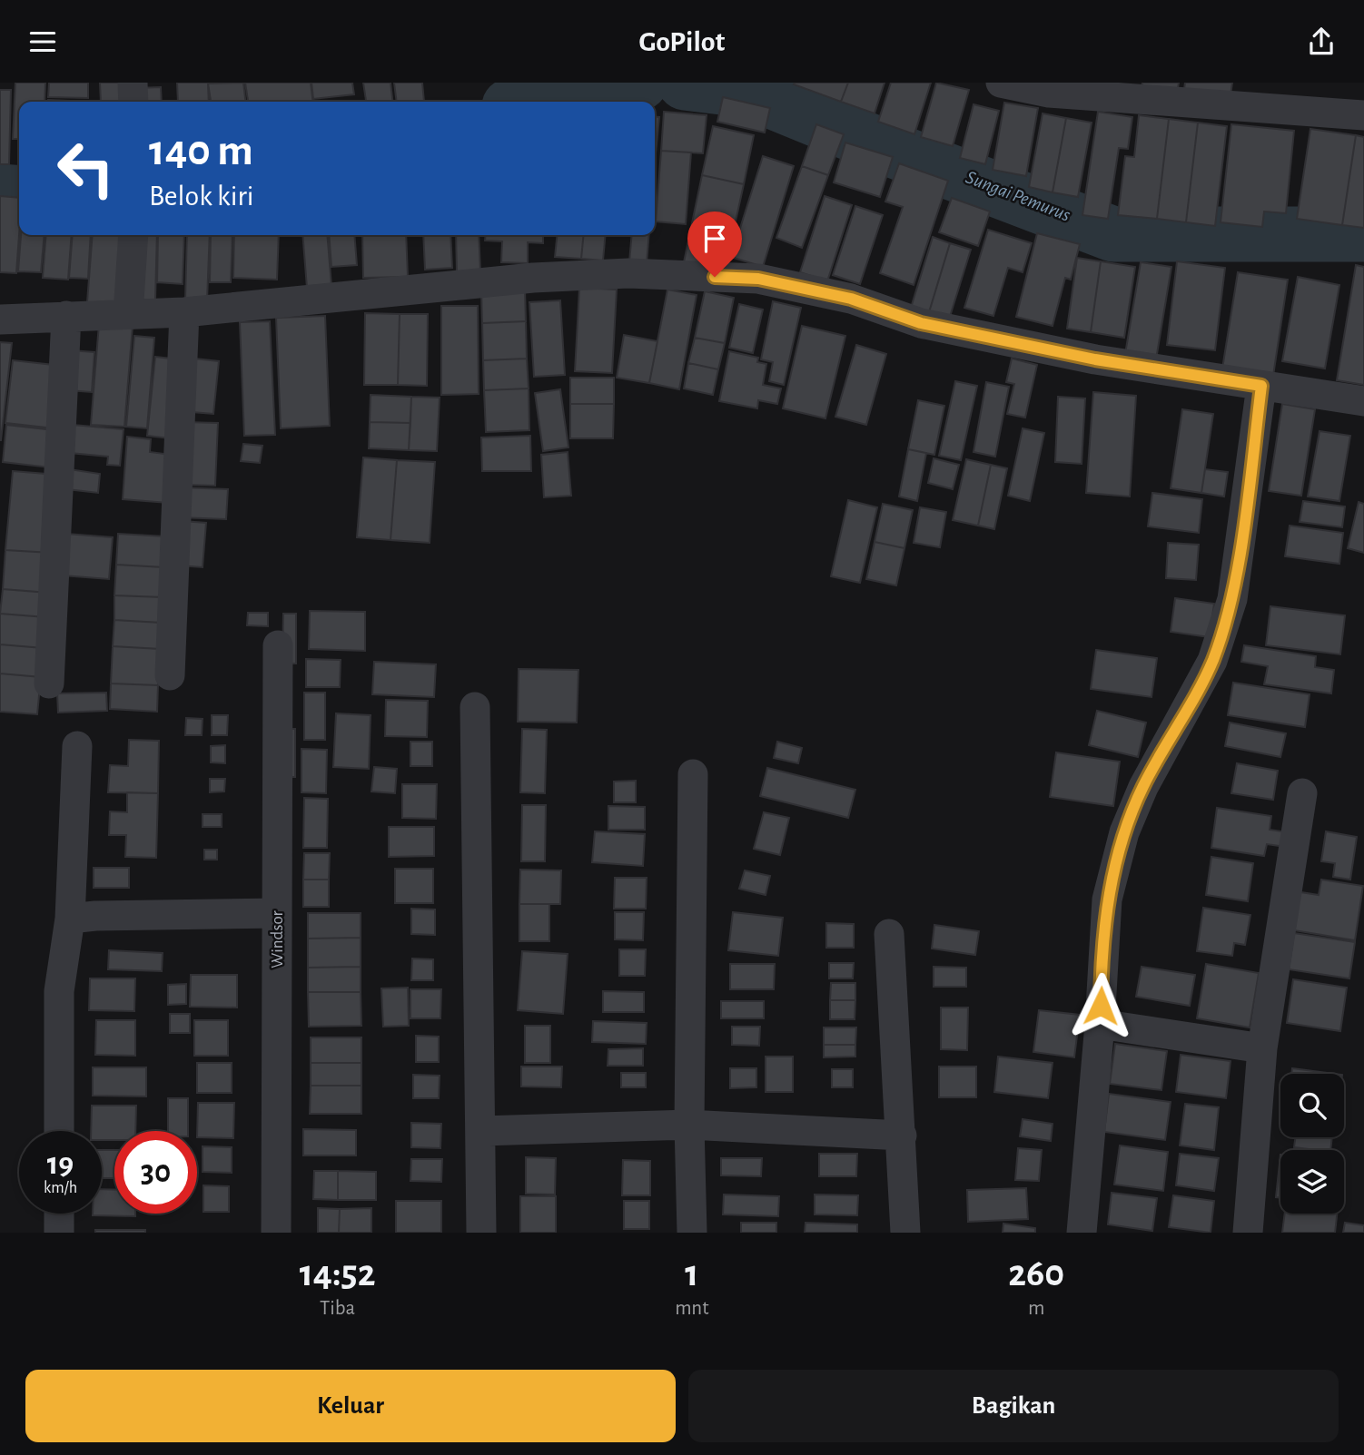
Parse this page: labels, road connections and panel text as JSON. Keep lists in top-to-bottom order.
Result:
{
  "streets": {
    "street": ["Windsor"]
  },
  "water": ["Sungai Pemurus"],
  "page": {
    "header": "GoPilot",
    "turn": ["140 m", "Belok kiri"],
    "speed": "19 km/h",
    "limit": "30",
    "eta": [
      "14:52",
      "Tiba",
      "1",
      "mnt",
      "260",
      "m"
    ],
    "buttons": ["Keluar", "Bagikan"]
  }
}
